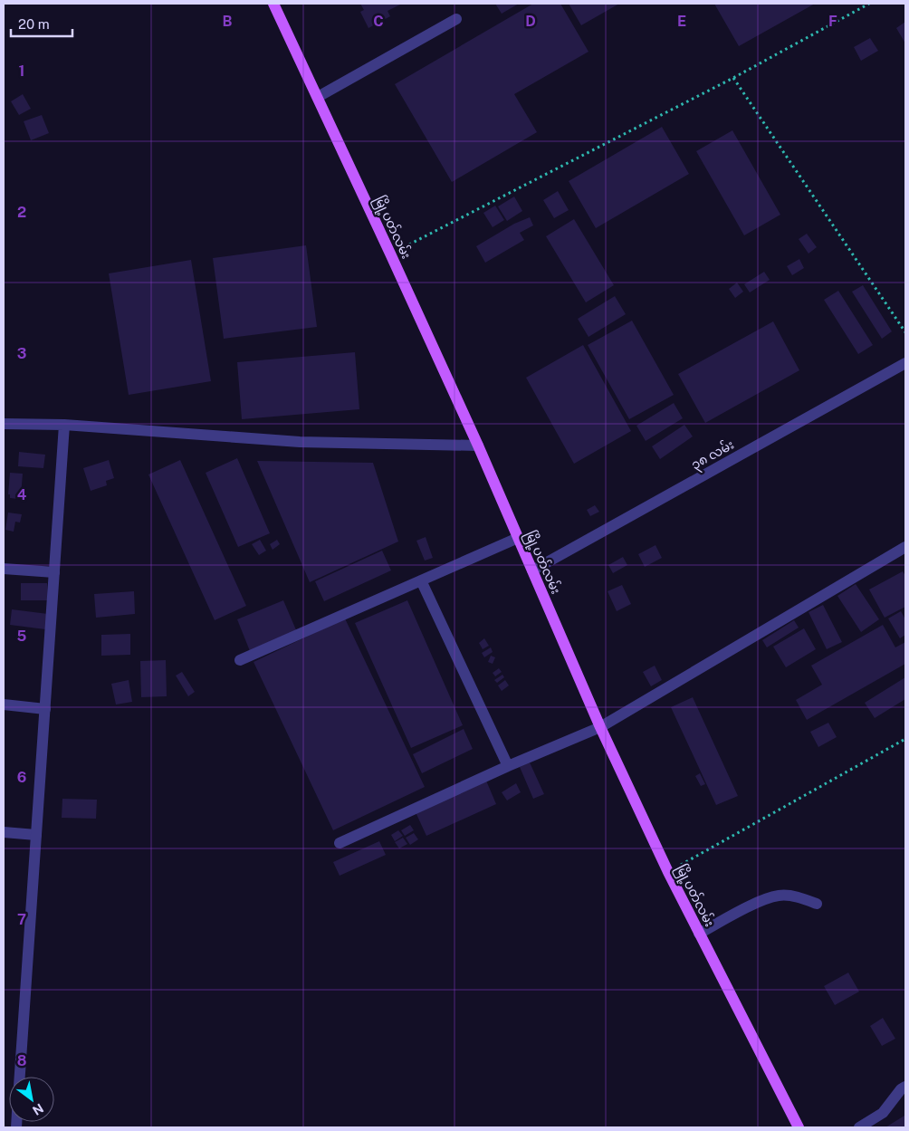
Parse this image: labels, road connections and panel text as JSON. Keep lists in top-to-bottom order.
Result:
{
  "streets": {
    "main road": ["မြို့ပတ်လမ်း"],
    "street": ["၃၈ လမ်း"]
  },
  "crossings": [
    ["မြို့ပတ်လမ်း", "၃၈ လမ်း"]
  ],
  "scale_bar": "20 m",
  "north": "bottom right",
  "grid": {
    "columns": [
      "B",
      "C",
      "D",
      "E",
      "F"
    ],
    "rows": [
      "1",
      "2",
      "3",
      "4",
      "5",
      "6",
      "7",
      "8"
    ]
  }
}
